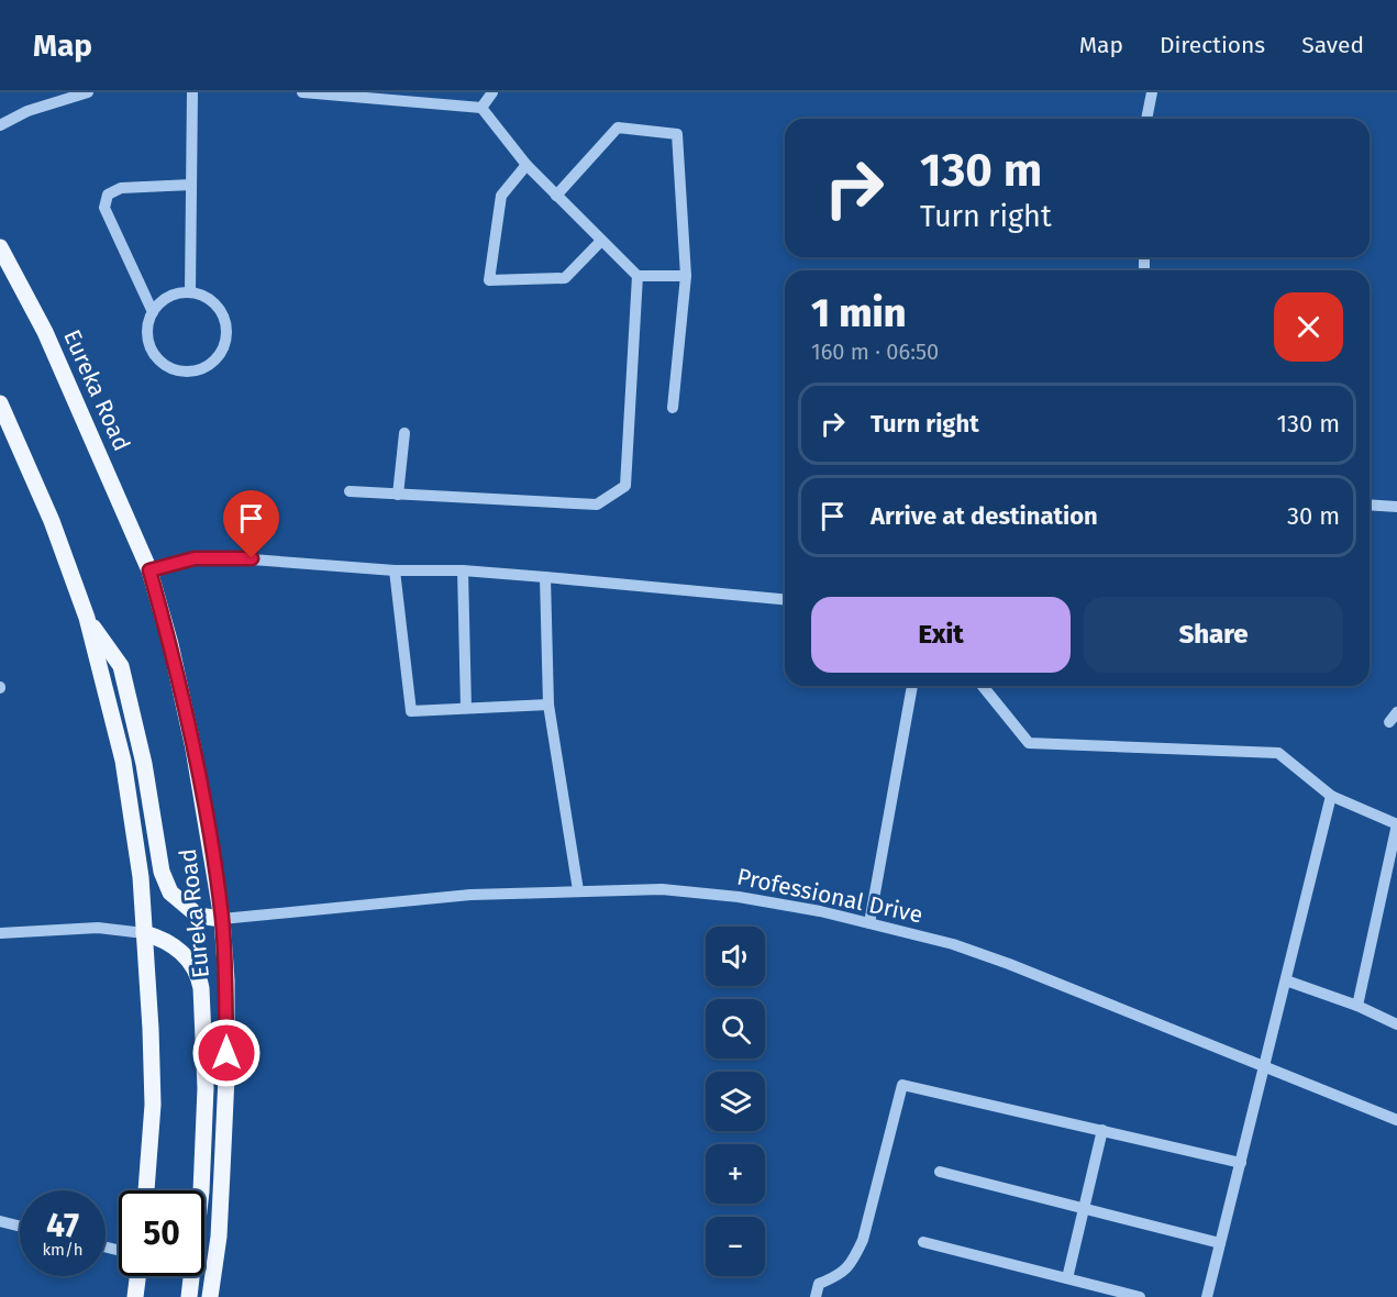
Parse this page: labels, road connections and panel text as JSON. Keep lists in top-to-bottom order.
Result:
{
  "streets": {
    "main road": ["Eureka Road"],
    "street": ["Professional Drive"]
  },
  "crossings": [
    ["Eureka Road", "Professional Drive"]
  ],
  "page": {
    "header": "Map",
    "nav": ["Map", "Directions", "Saved"],
    "turn": ["130 m", "Turn right"],
    "heading": ["1 min", "160 m · 06:50"],
    "list": [
      {
        "name": "Turn right",
        "value": "130 m"
      },
      {
        "name": "Arrive at destination",
        "value": "30 m"
      }
    ],
    "buttons": ["Exit", "Share"],
    "map_buttons": ["+", "−"],
    "speed": "47 km/h",
    "limit": "50"
  }
}
